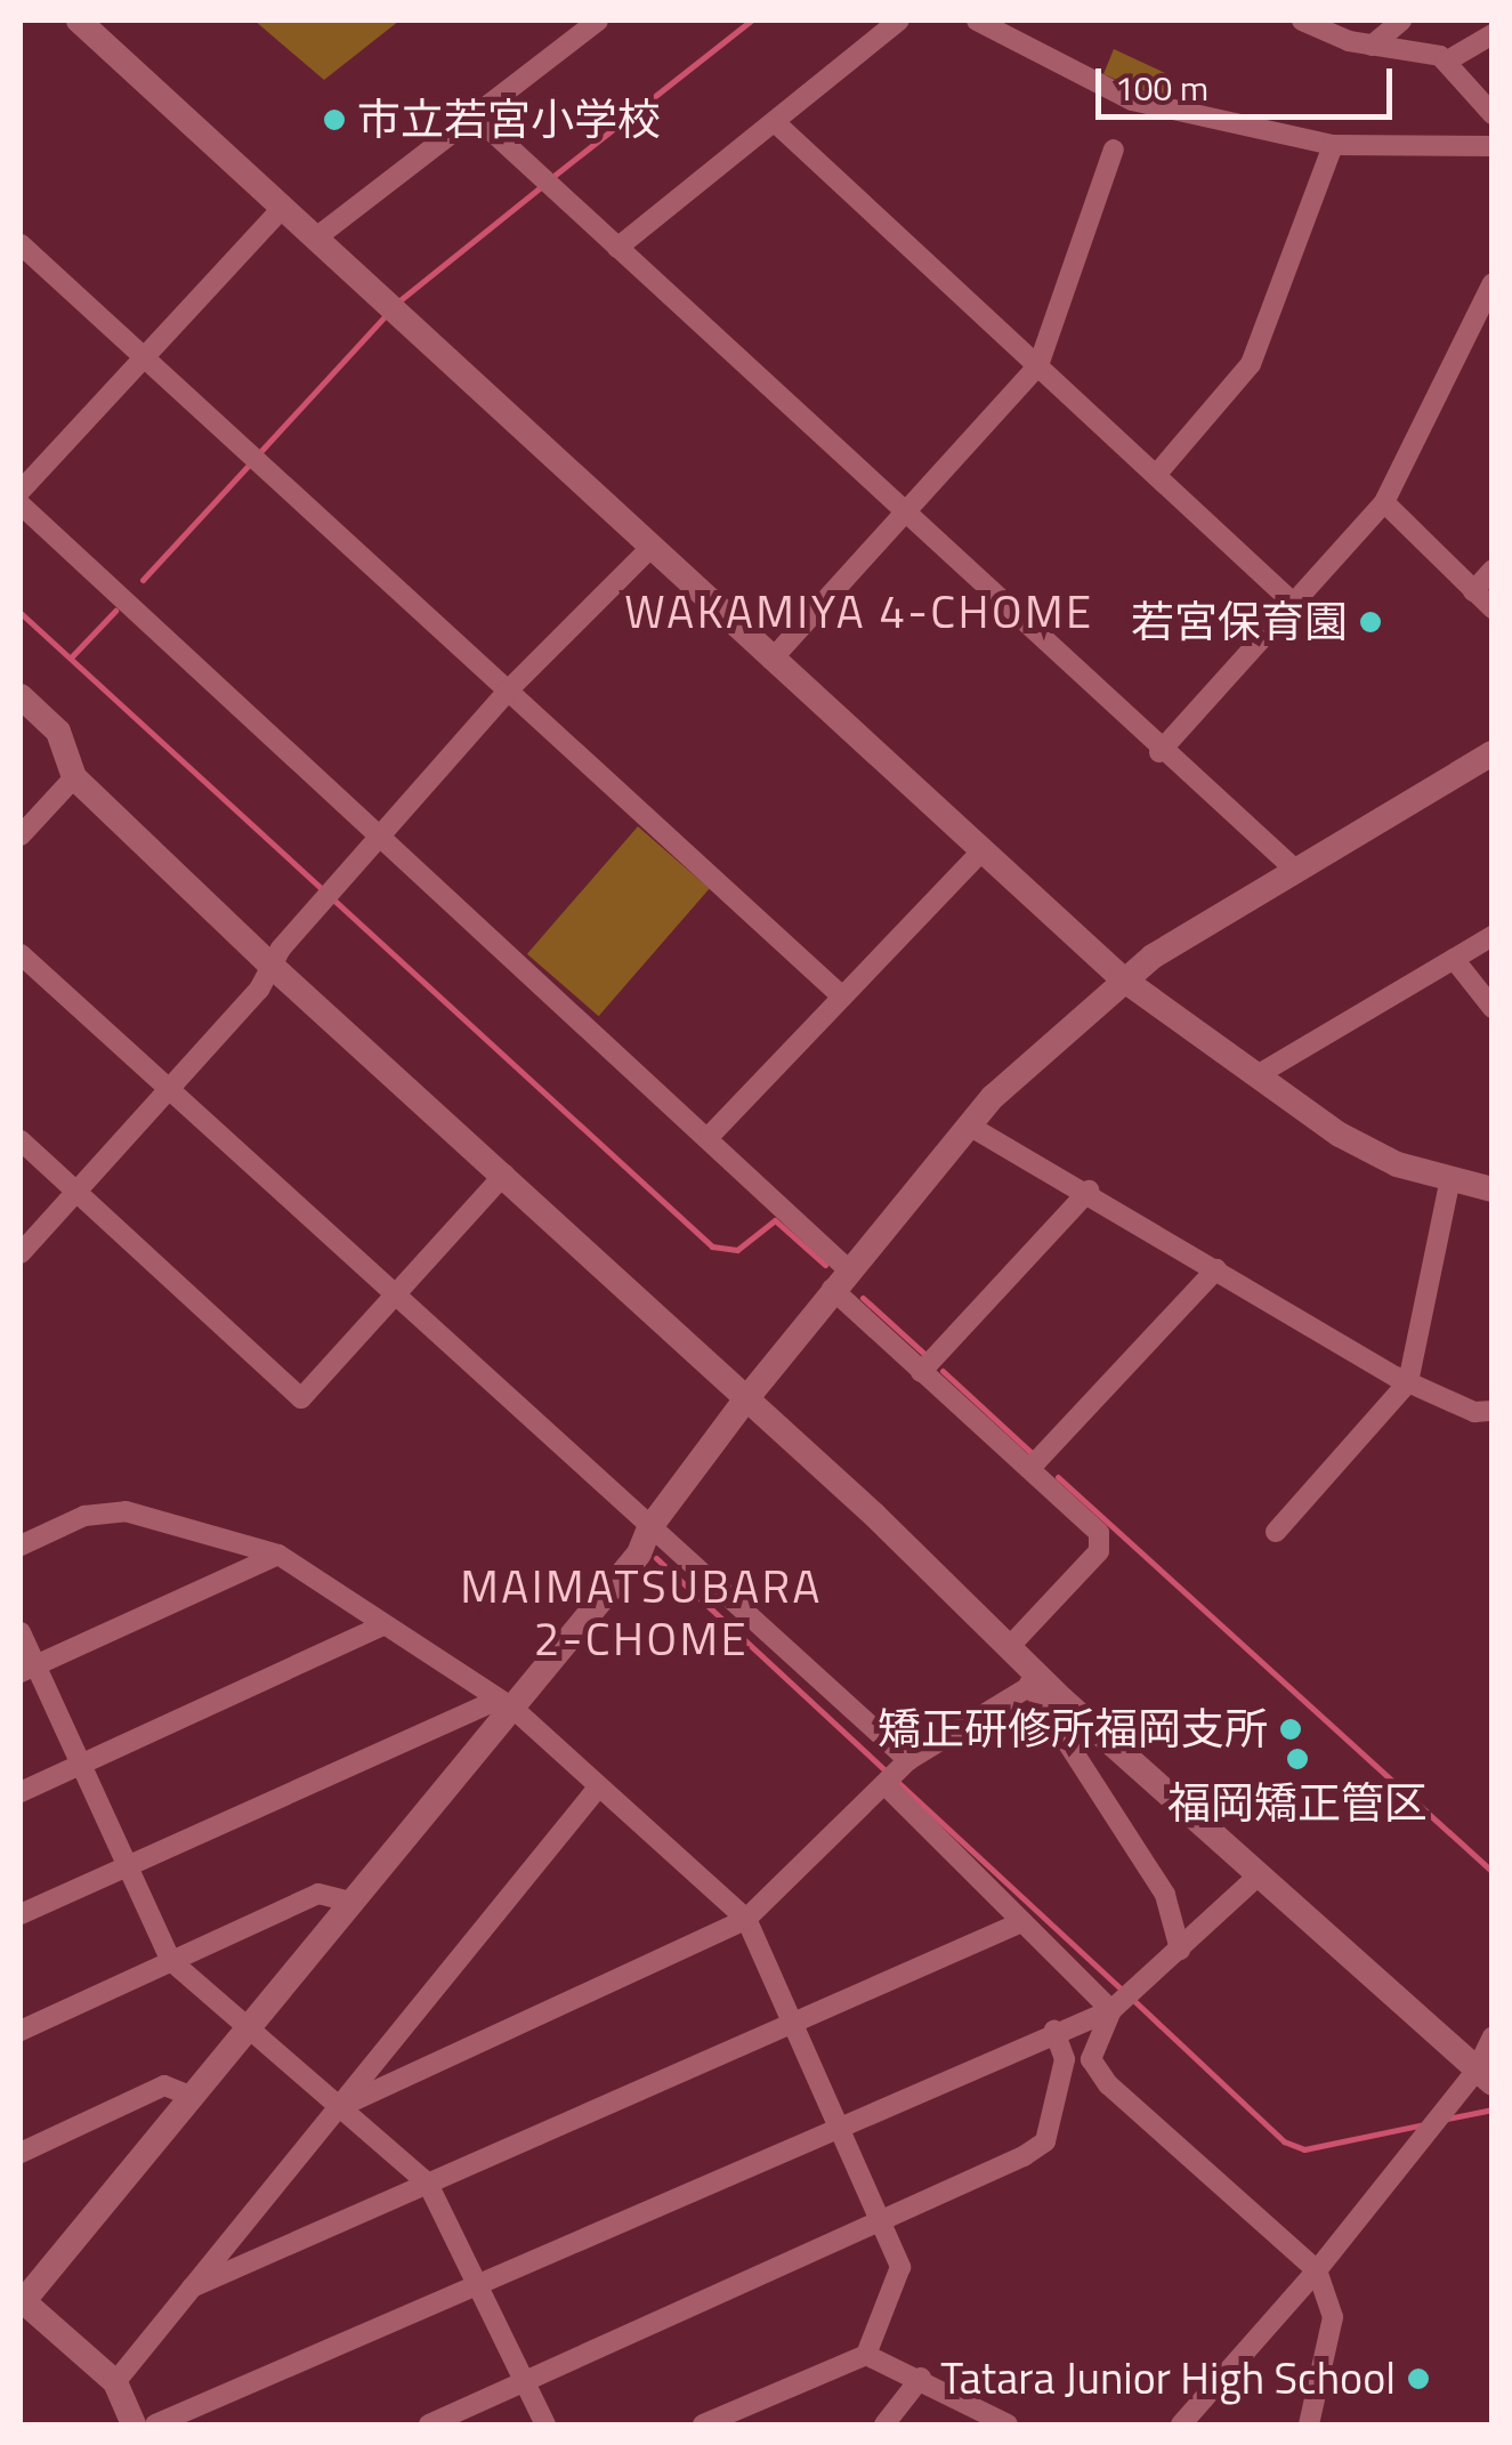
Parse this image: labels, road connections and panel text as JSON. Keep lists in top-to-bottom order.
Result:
{
  "districts": ["WAKAMIYA 4-CHOME", "MAIMATSUBARA 2-CHOME"],
  "places": [
    "市立若宮小学校",
    "若宮保育園",
    "矯正研修所福岡支所",
    "福岡矯正管区",
    "Tatara Junior High School"
  ],
  "scale_bar": "100 m"
}
